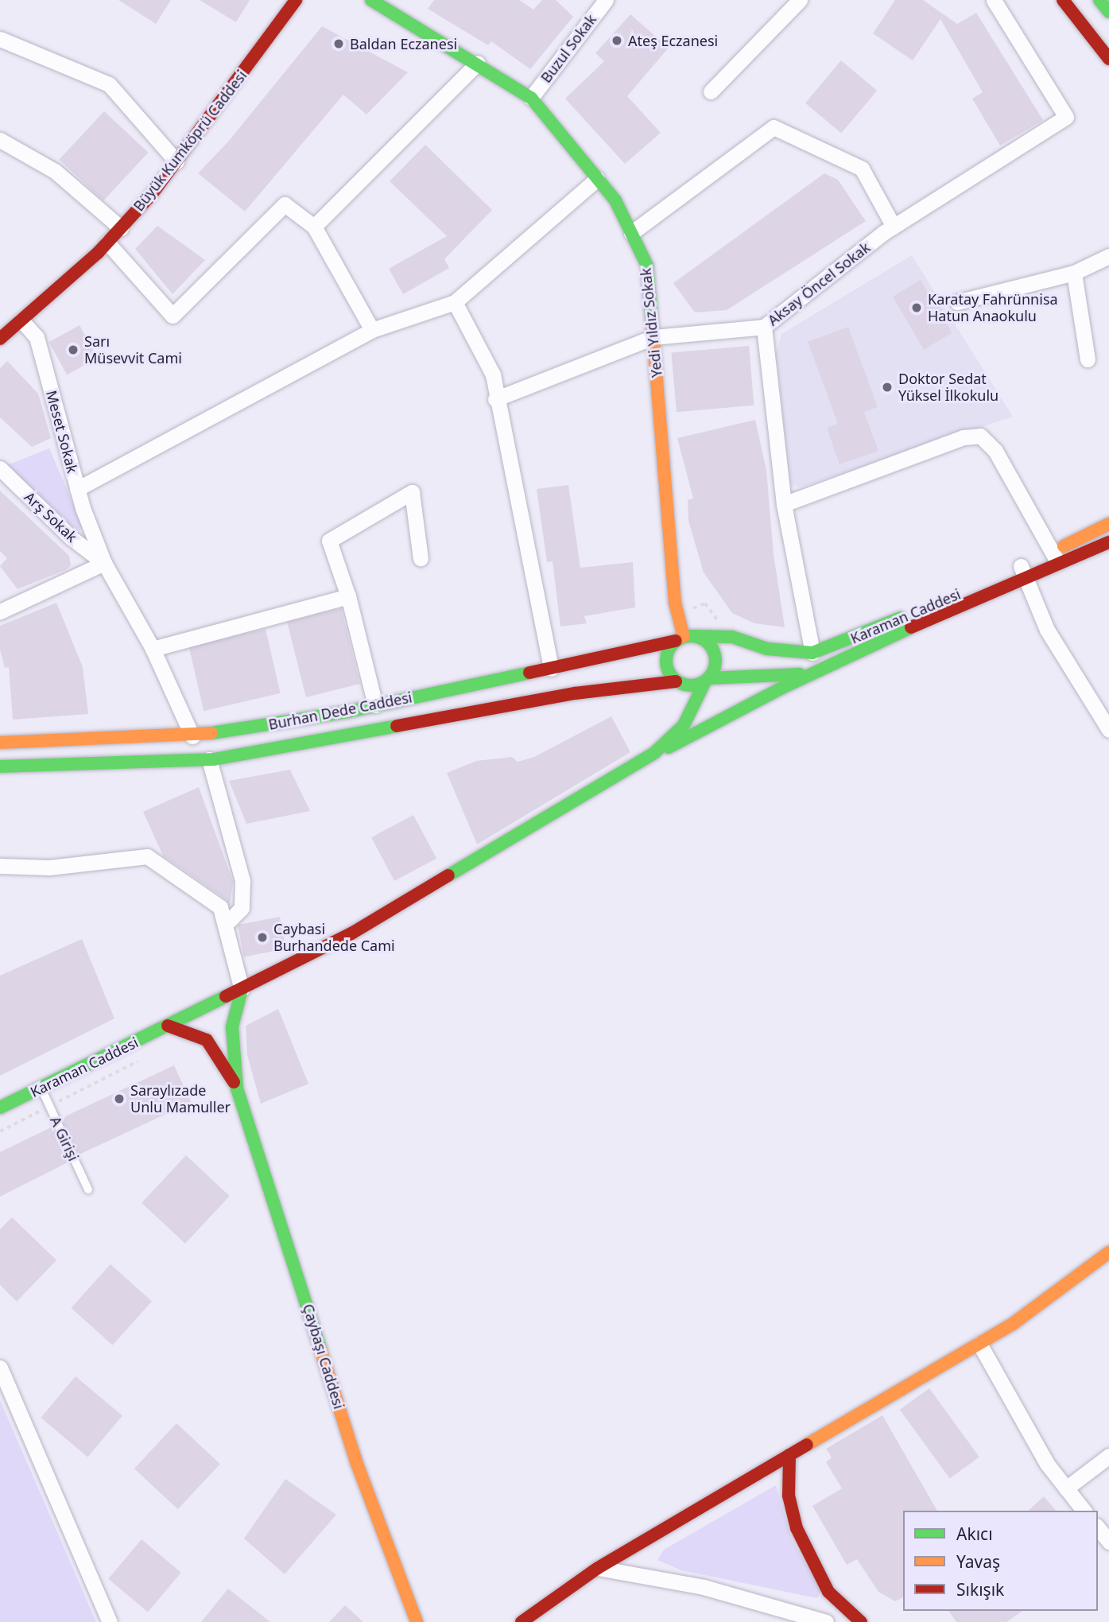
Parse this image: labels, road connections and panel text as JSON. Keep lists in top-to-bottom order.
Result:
{
  "streets": {
    "street": [
      "Buzul Sokak",
      "Büyük Kumköprü Caddesi",
      "Aksay Öncel Sokak",
      "Yedi Yıldız Sokak",
      "Meset Sokak",
      "Arş Sokak",
      "Karaman Caddesi",
      "Burhan Dede Caddesi",
      "Çaybaşı Caddesi"
    ],
    "lane": ["A Girişi"]
  },
  "crossings": [
    ["Buzul Sokak", "Yedi Yıldız Sokak"],
    ["Büyük Kumköprü Caddesi", "Meset Sokak"],
    ["Aksay Öncel Sokak", "Karaman Caddesi"],
    ["Yedi Yıldız Sokak", "Karaman Caddesi"],
    ["Yedi Yıldız Sokak", "Burhan Dede Caddesi"],
    ["Meset Sokak", "Arş Sokak"],
    ["Karaman Caddesi", "Burhan Dede Caddesi"],
    ["Karaman Caddesi", "A Girişi"]
  ],
  "places": [
    "Ateş Eczanesi",
    "Baldan Eczanesi",
    "Karatay Fahrünnisa Hatun Anaokulu",
    "Sarı Müsevvit Cami",
    "Doktor Sedat Yüksel İlkokulu",
    "Caybasi Burhandede Cami",
    "Saraylızade Unlu Mamuller"
  ],
  "legend": ["Akıcı", "Yavaş", "Sıkışık"]
}
